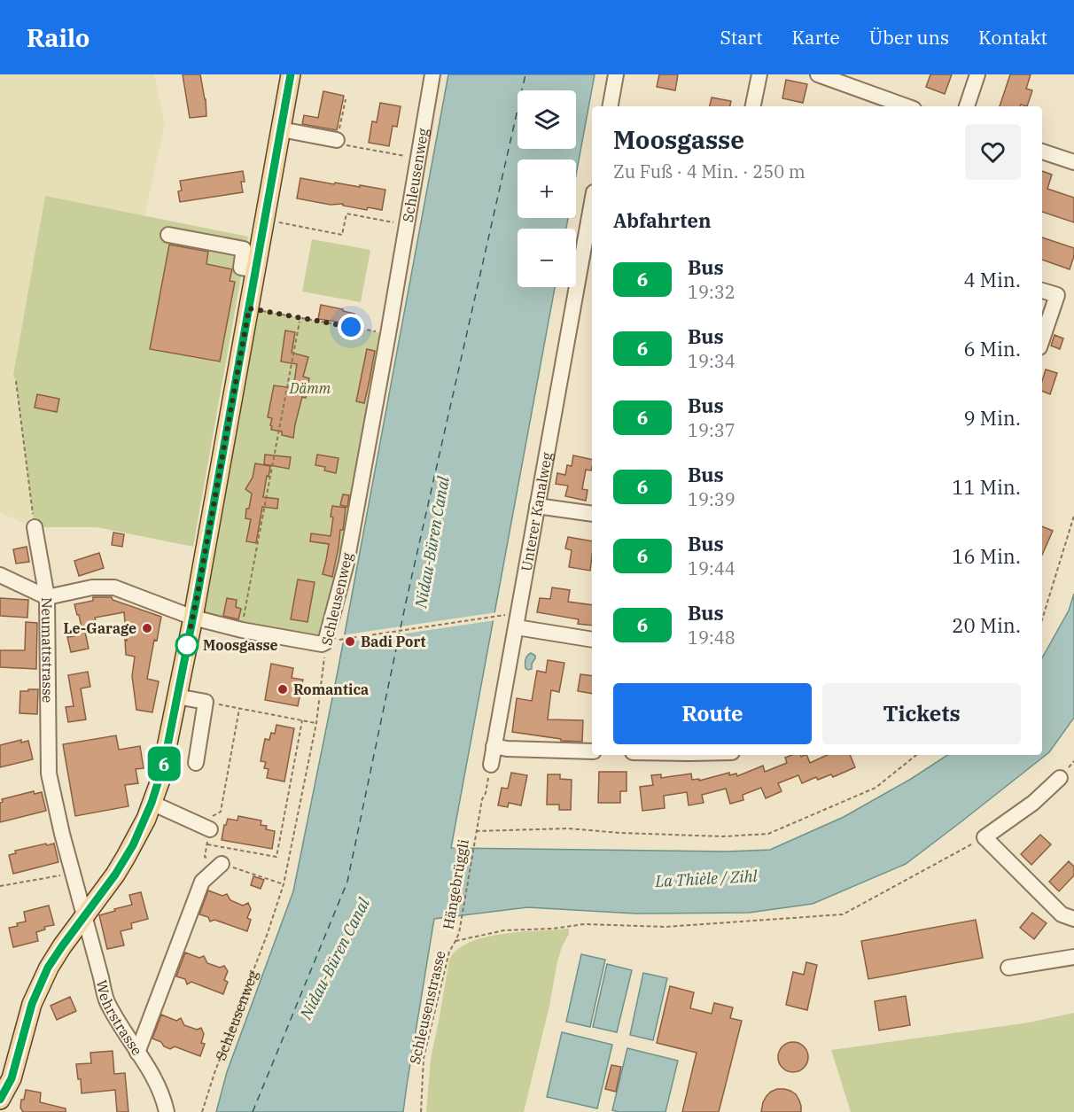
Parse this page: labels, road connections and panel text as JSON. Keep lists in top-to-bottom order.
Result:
{
  "streets": {
    "street": [
      "Schleusenweg",
      "Unterer Kanalweg",
      "Neumattstrasse",
      "Wehrstrasse"
    ],
    "path": ["Hängebrüggli", "Schleusenstrasse"]
  },
  "crossings": [
    ["Neumattstrasse", "Wehrstrasse"],
    ["Hängebrüggli", "Schleusenstrasse"]
  ],
  "water": ["Nidau-Büren Canal", "La Thièle / Zihl"],
  "parks": ["Dämm"],
  "places": [
    "Le-Garage",
    "Badi Port",
    "Moosgasse",
    "Romantica"
  ],
  "lines": ["bus line 6"],
  "page": {
    "header": "Railo",
    "nav": [
      "Start",
      "Karte",
      "Über uns",
      "Kontakt"
    ],
    "on_map": "6",
    "map_buttons": ["+", "−"],
    "heading": [
      ["Moosgasse", "Zu Fuß · 4 Min. · 250 m"],
      "Abfahrten"
    ],
    "list": [
      {
        "mark": "6",
        "name": "Bus",
        "note": "19:32",
        "value": "4 Min."
      },
      {
        "mark": "6",
        "name": "Bus",
        "note": "19:34",
        "value": "6 Min."
      },
      {
        "mark": "6",
        "name": "Bus",
        "note": "19:37",
        "value": "9 Min."
      },
      {
        "mark": "6",
        "name": "Bus",
        "note": "19:39",
        "value": "11 Min."
      },
      {
        "mark": "6",
        "name": "Bus",
        "note": "19:44",
        "value": "16 Min."
      },
      {
        "mark": "6",
        "name": "Bus",
        "note": "19:48",
        "value": "20 Min."
      }
    ],
    "buttons": ["Route", "Tickets"]
  }
}
